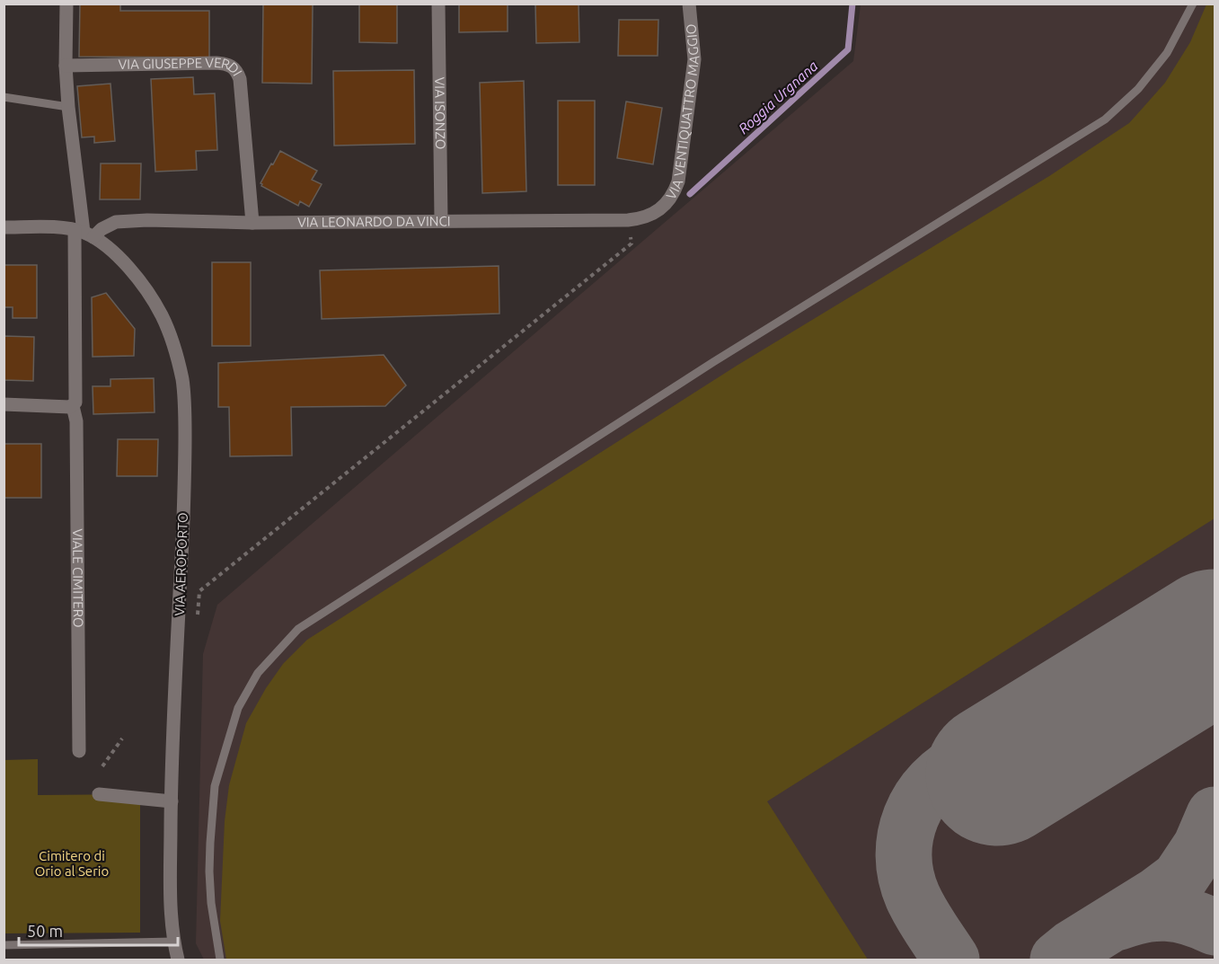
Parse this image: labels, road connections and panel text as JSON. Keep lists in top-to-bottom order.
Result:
{
  "streets": {
    "street": [
      "VIA GIUSEPPE VERDI",
      "VIA VENTIQUATTRO MAGGIO",
      "VIA ISONZO",
      "VIA LEONARDO DA VINCI",
      "VIA AEROPORTO",
      "VIALE CIMITERO"
    ]
  },
  "crossings": [
    ["VIA GIUSEPPE VERDI", "VIA LEONARDO DA VINCI"],
    ["VIA GIUSEPPE VERDI", "VIALE CIMITERO"],
    ["VIA VENTIQUATTRO MAGGIO", "VIA LEONARDO DA VINCI"],
    ["VIA ISONZO", "VIA LEONARDO DA VINCI"],
    ["VIA LEONARDO DA VINCI", "VIA AEROPORTO"],
    ["VIA LEONARDO DA VINCI", "VIALE CIMITERO"],
    ["VIA AEROPORTO", "VIALE CIMITERO"]
  ],
  "water": ["Roggia Urgnana"],
  "parks": ["Cimitero di Orio al Serio"],
  "scale_bar": "50 m"
}
